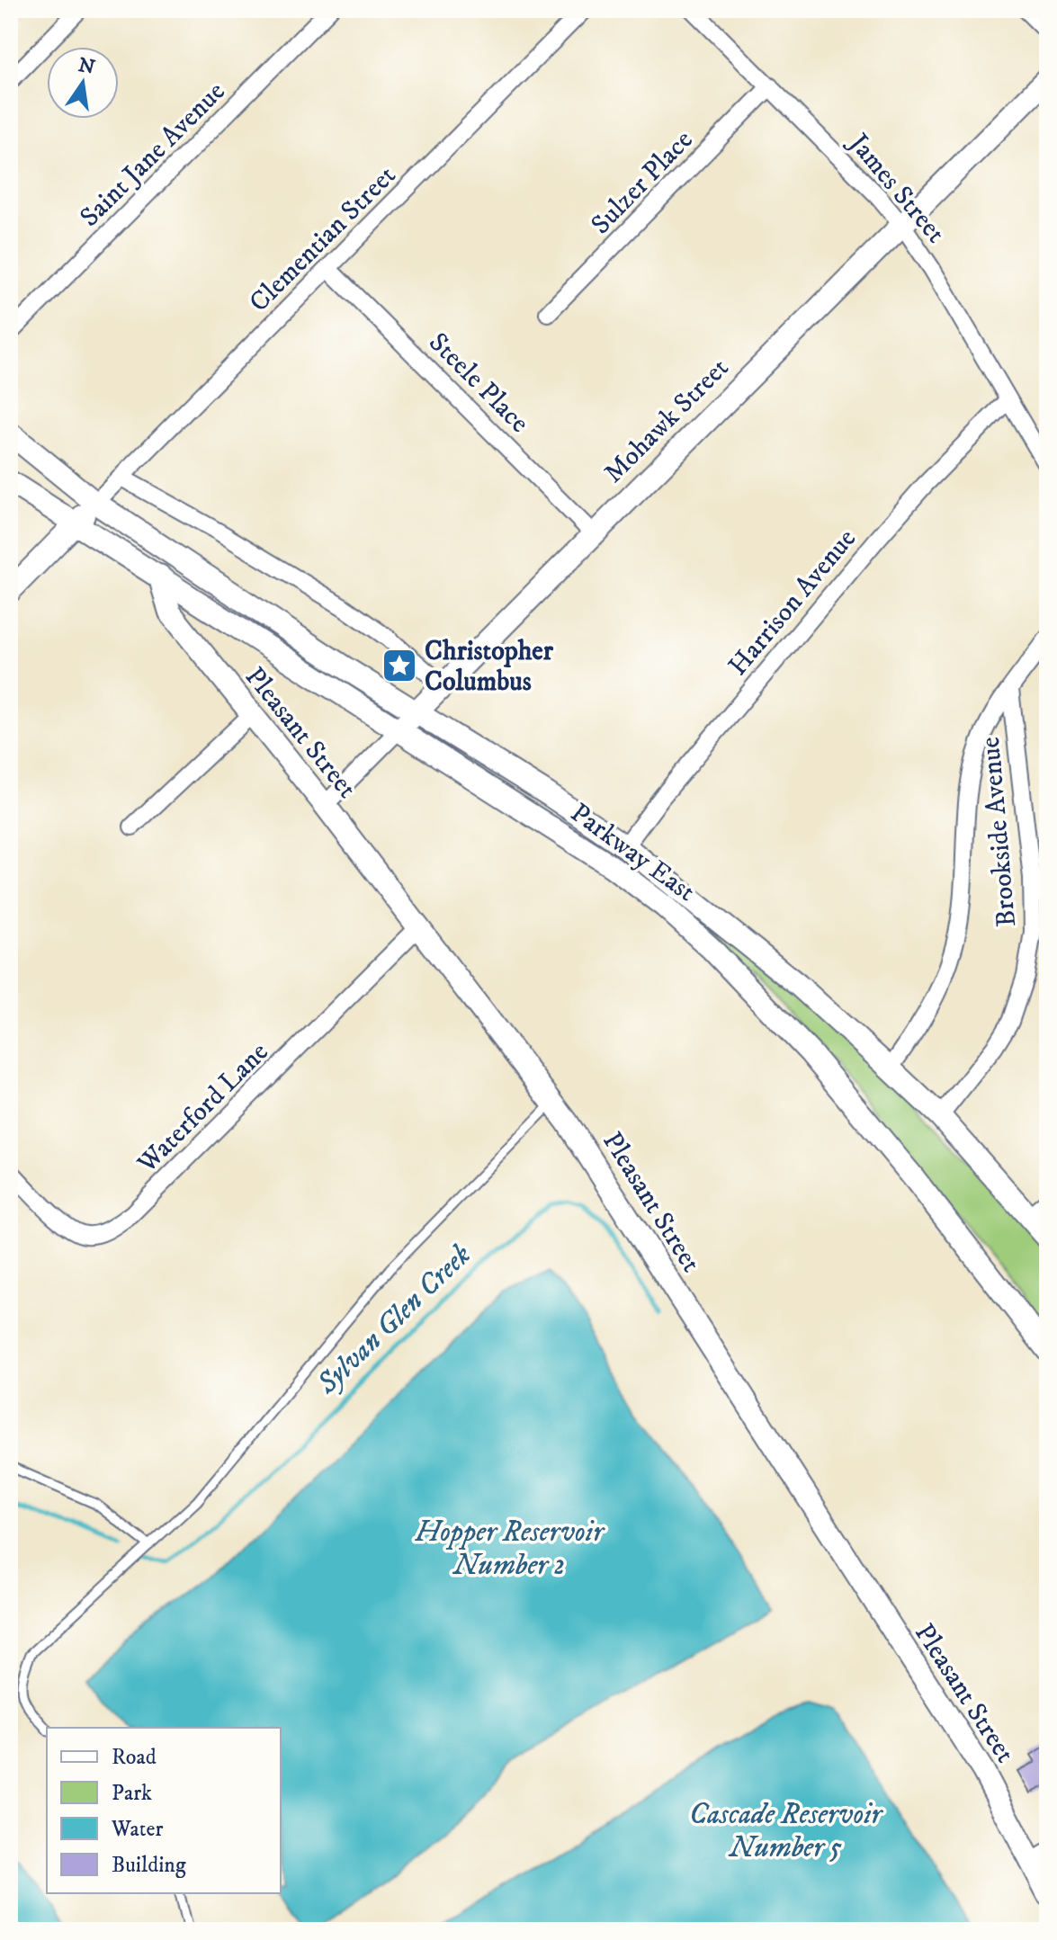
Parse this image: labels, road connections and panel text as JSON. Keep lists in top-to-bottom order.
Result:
{
  "streets": {
    "street": [
      "Saint Jane Avenue",
      "Sulzer Place",
      "James Street",
      "Clementian Street",
      "Steele Place",
      "Mohawk Street",
      "Harrison Avenue",
      "Pleasant Street",
      "Brookside Avenue",
      "Parkway East",
      "Waterford Lane"
    ]
  },
  "crossings": [
    ["Sulzer Place", "James Street"],
    ["James Street", "Mohawk Street"],
    ["James Street", "Harrison Avenue"],
    ["Clementian Street", "Steele Place"],
    ["Clementian Street", "Parkway East"],
    ["Steele Place", "Mohawk Street"],
    ["Mohawk Street", "Pleasant Street"],
    ["Mohawk Street", "Parkway East"],
    ["Harrison Avenue", "Parkway East"],
    ["Pleasant Street", "Parkway East"],
    ["Pleasant Street", "Waterford Lane"],
    ["Brookside Avenue", "Parkway East"]
  ],
  "water": ["Sylvan Glen Creek", "Hopper Reservoir Number 2", "Cascade Reservoir Number 5"],
  "places": {
    "place": ["Christopher Columbus"]
  },
  "legend": [
    "Road",
    "Park",
    "Water",
    "Building"
  ],
  "north": "top"
}
